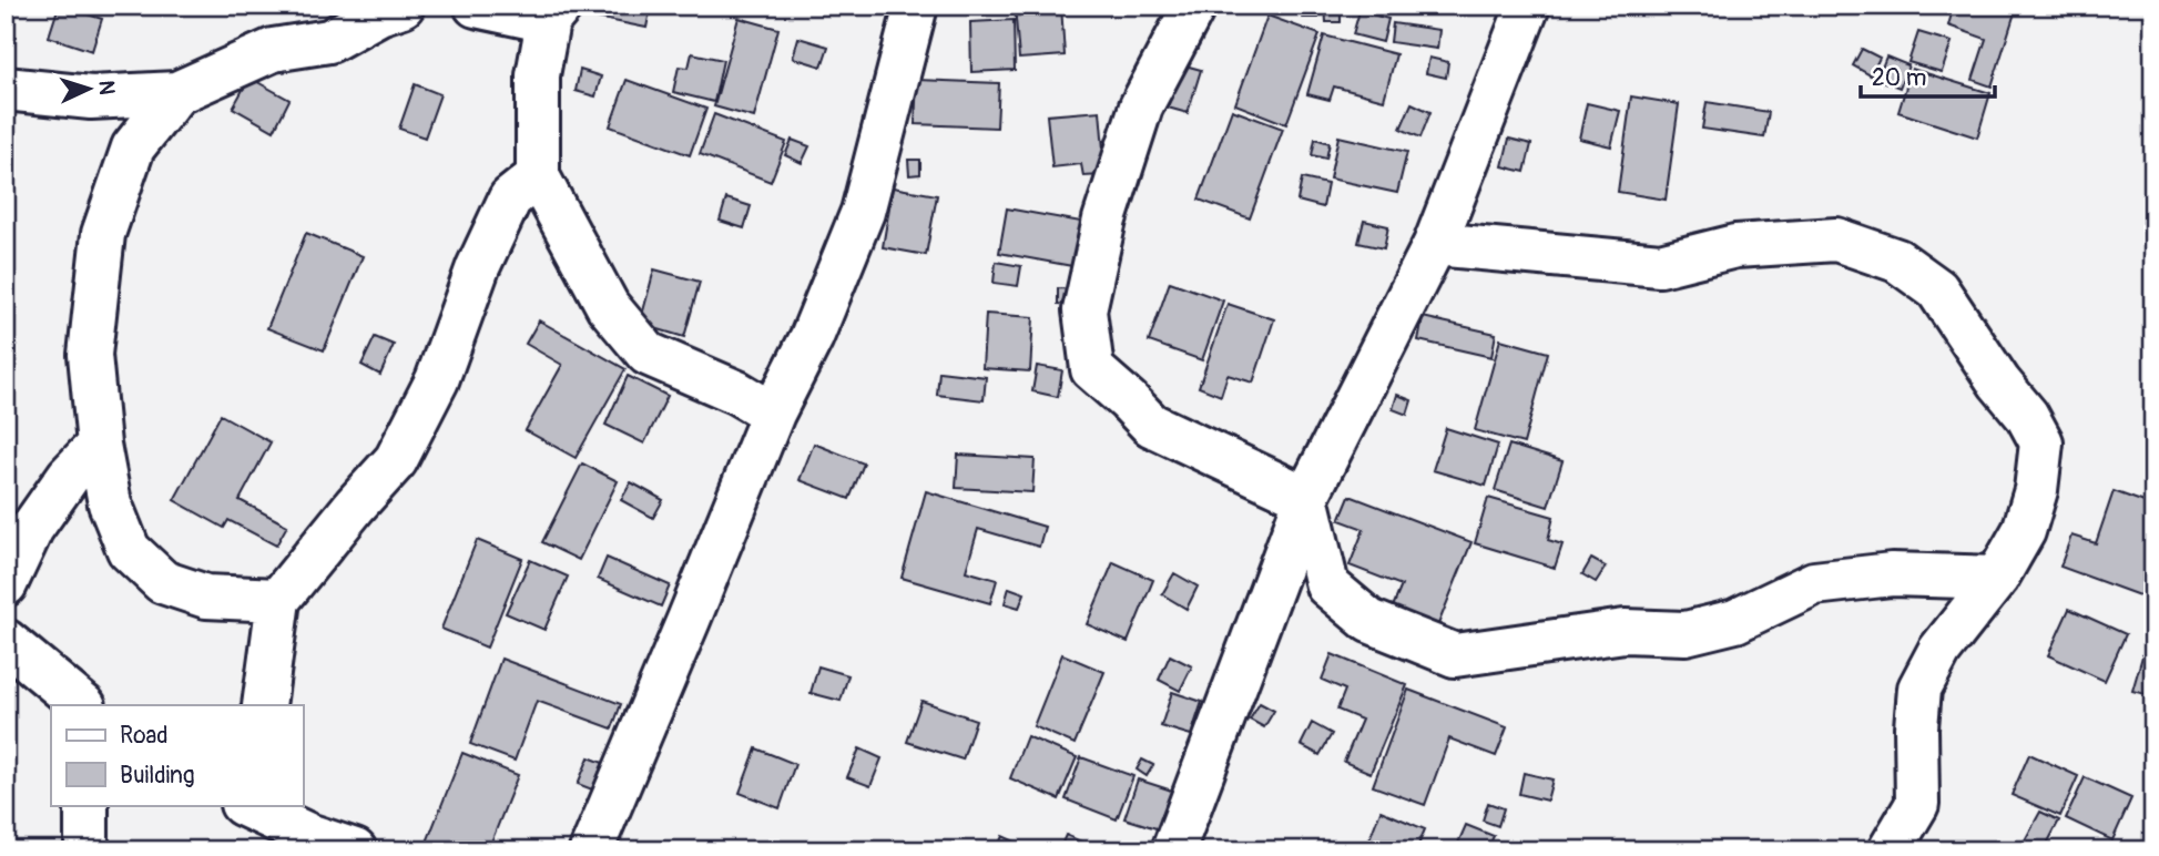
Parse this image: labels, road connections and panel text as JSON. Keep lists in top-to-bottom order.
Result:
{
  "legend": ["Road", "Building"],
  "scale_bar": "20 m",
  "north": "right"
}
